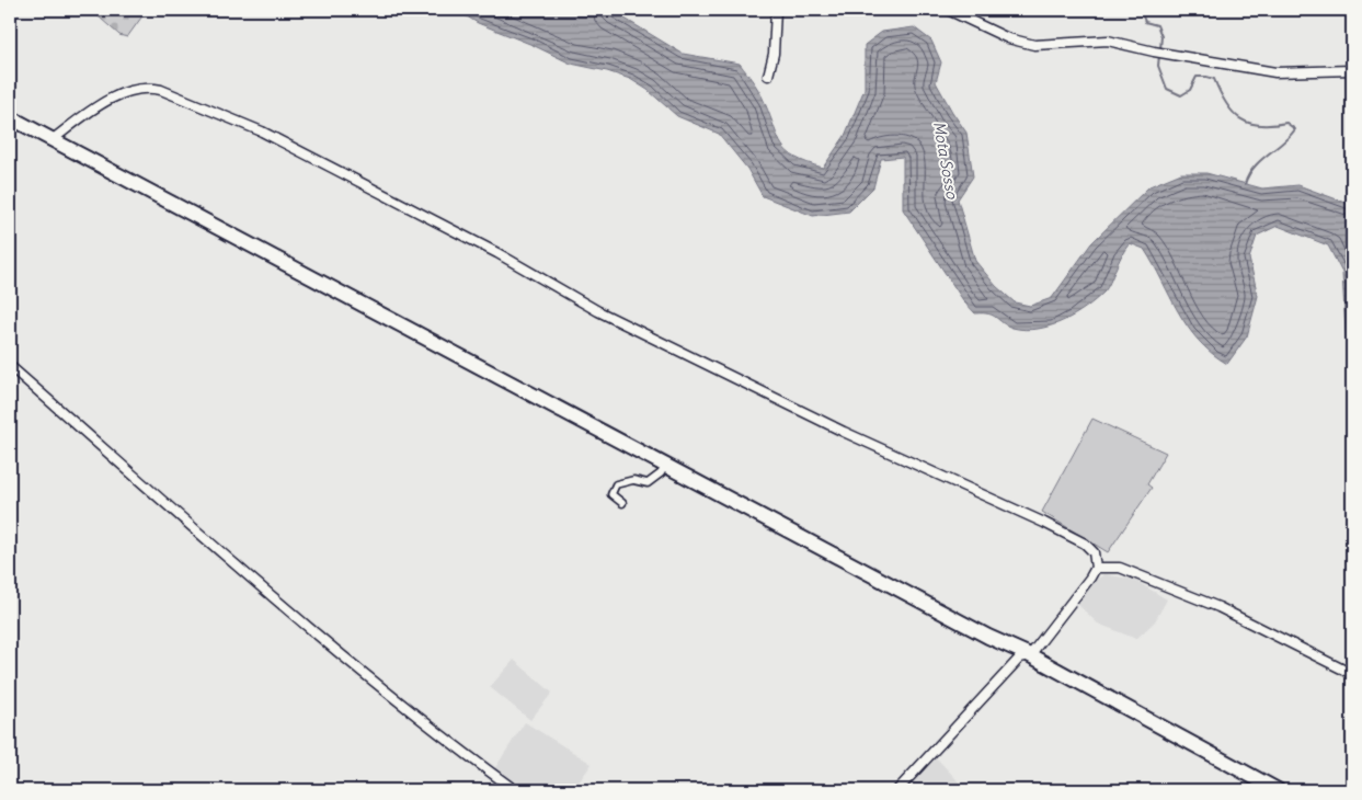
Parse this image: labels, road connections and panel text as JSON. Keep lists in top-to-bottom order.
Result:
{
  "water": ["Mota Sosso"]
}
